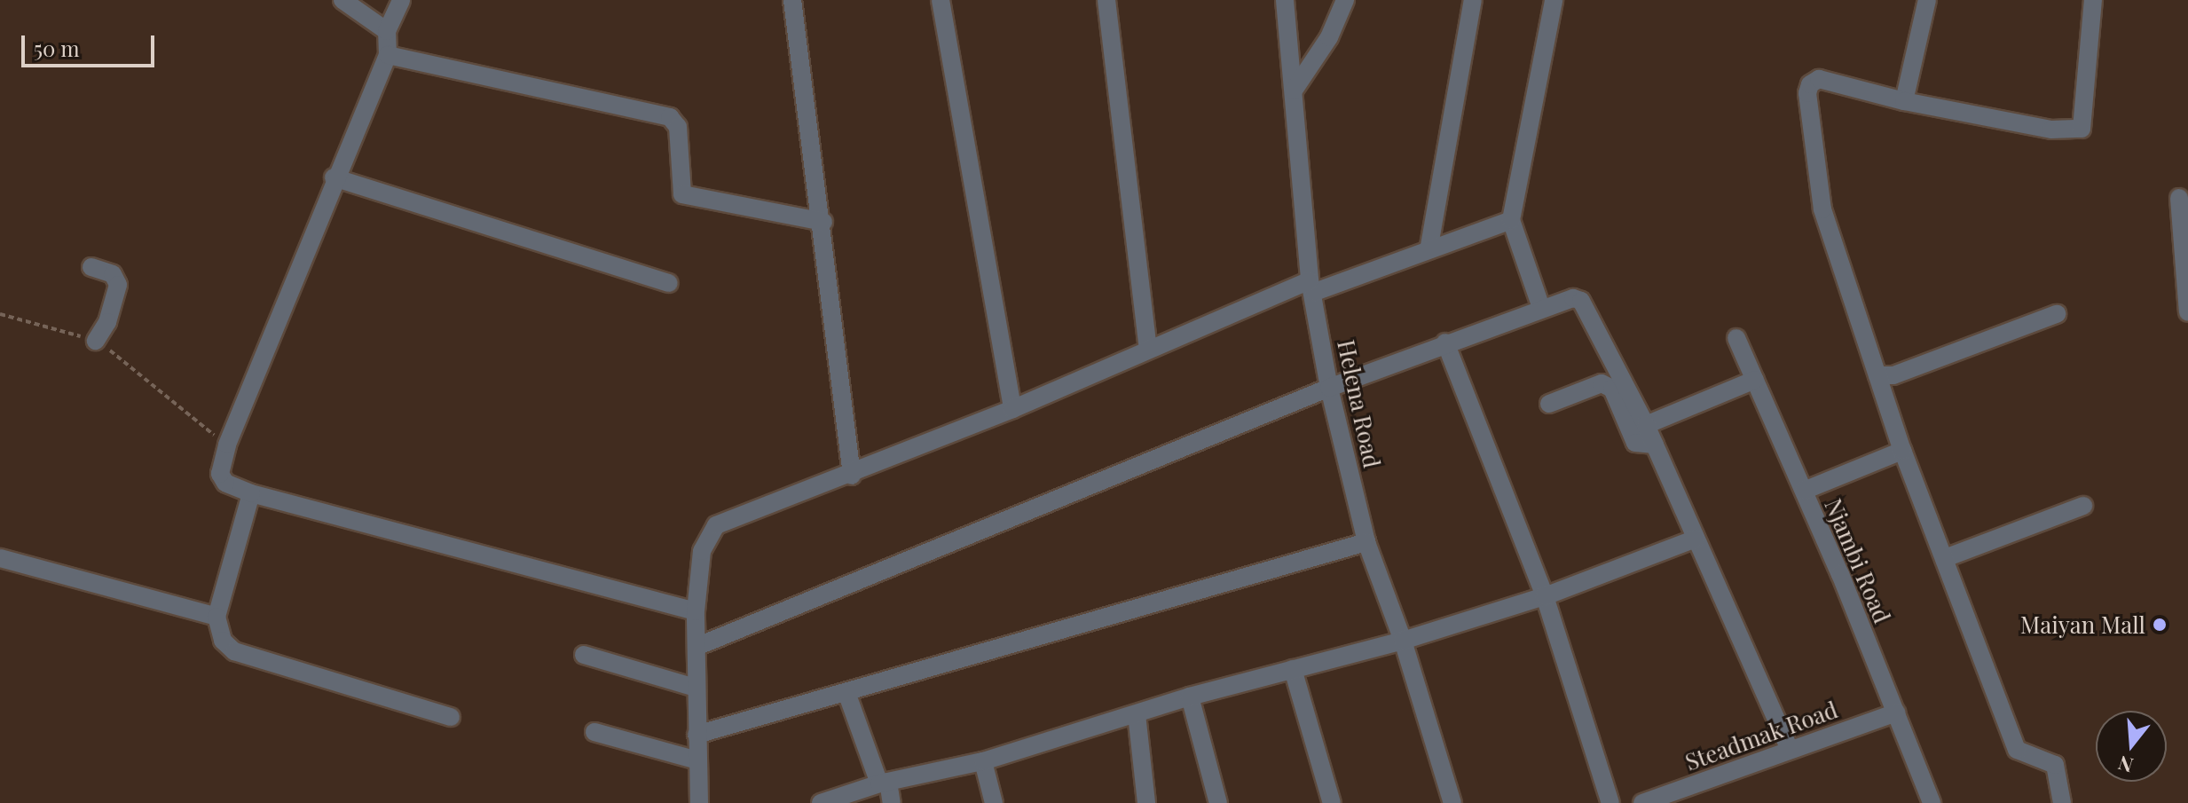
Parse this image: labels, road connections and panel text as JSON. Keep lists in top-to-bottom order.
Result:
{
  "streets": {
    "street": ["Helena Road", "Njambi Road", "Steadmak Road"]
  },
  "crossings": [
    ["Njambi Road", "Steadmak Road"]
  ],
  "places": ["Maiyan Mall"],
  "scale_bar": "50 m",
  "north": "bottom"
}
